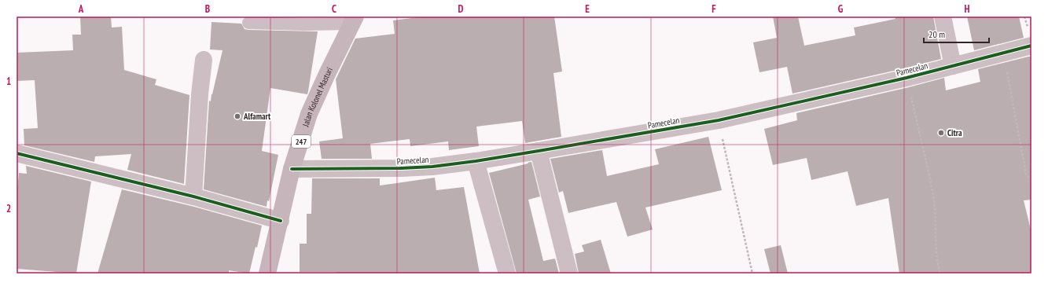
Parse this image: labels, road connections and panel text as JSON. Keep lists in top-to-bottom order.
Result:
{
  "streets": {
    "main road": ["Jalan Kolonel Masturi", "247"],
    "street": ["Pamecelan"]
  },
  "crossings": [
    ["Pamecelan", "Jalan Kolonel Masturi"]
  ],
  "places": ["Alfamart", "Citra"],
  "scale_bar": "20 m",
  "grid": {
    "columns": [
      "A",
      "B",
      "C",
      "D",
      "E",
      "F",
      "G",
      "H"
    ],
    "rows": ["1", "2"]
  }
}
